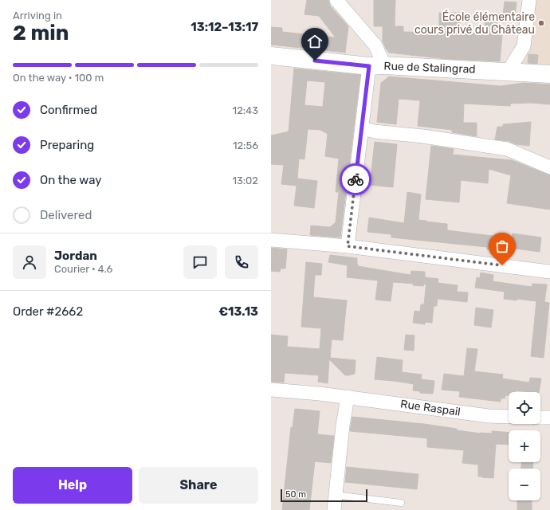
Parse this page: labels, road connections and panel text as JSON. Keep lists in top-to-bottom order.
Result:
{
  "streets": {
    "main road": ["Rue de Stalingrad"],
    "street": ["Rue Raspail"]
  },
  "places": ["École élémentaire cours privé du Château"],
  "scale_bar": "50 m",
  "page": {
    "heading": ["2 min", "Arriving in", "13:12–13:17"],
    "panel": [
      "Jordan",
      "Courier · 4.6",
      "Order #2662",
      "€13.13"
    ],
    "bar": "On the way · 100 m",
    "list": [
      ["Confirmed", "12:43"],
      ["Preparing", "12:56"],
      ["On the way", "13:02"],
      "Delivered"
    ],
    "map_buttons": ["+", "−"],
    "buttons": ["Help", "Share"],
    "scale": "50 m"
  }
}
